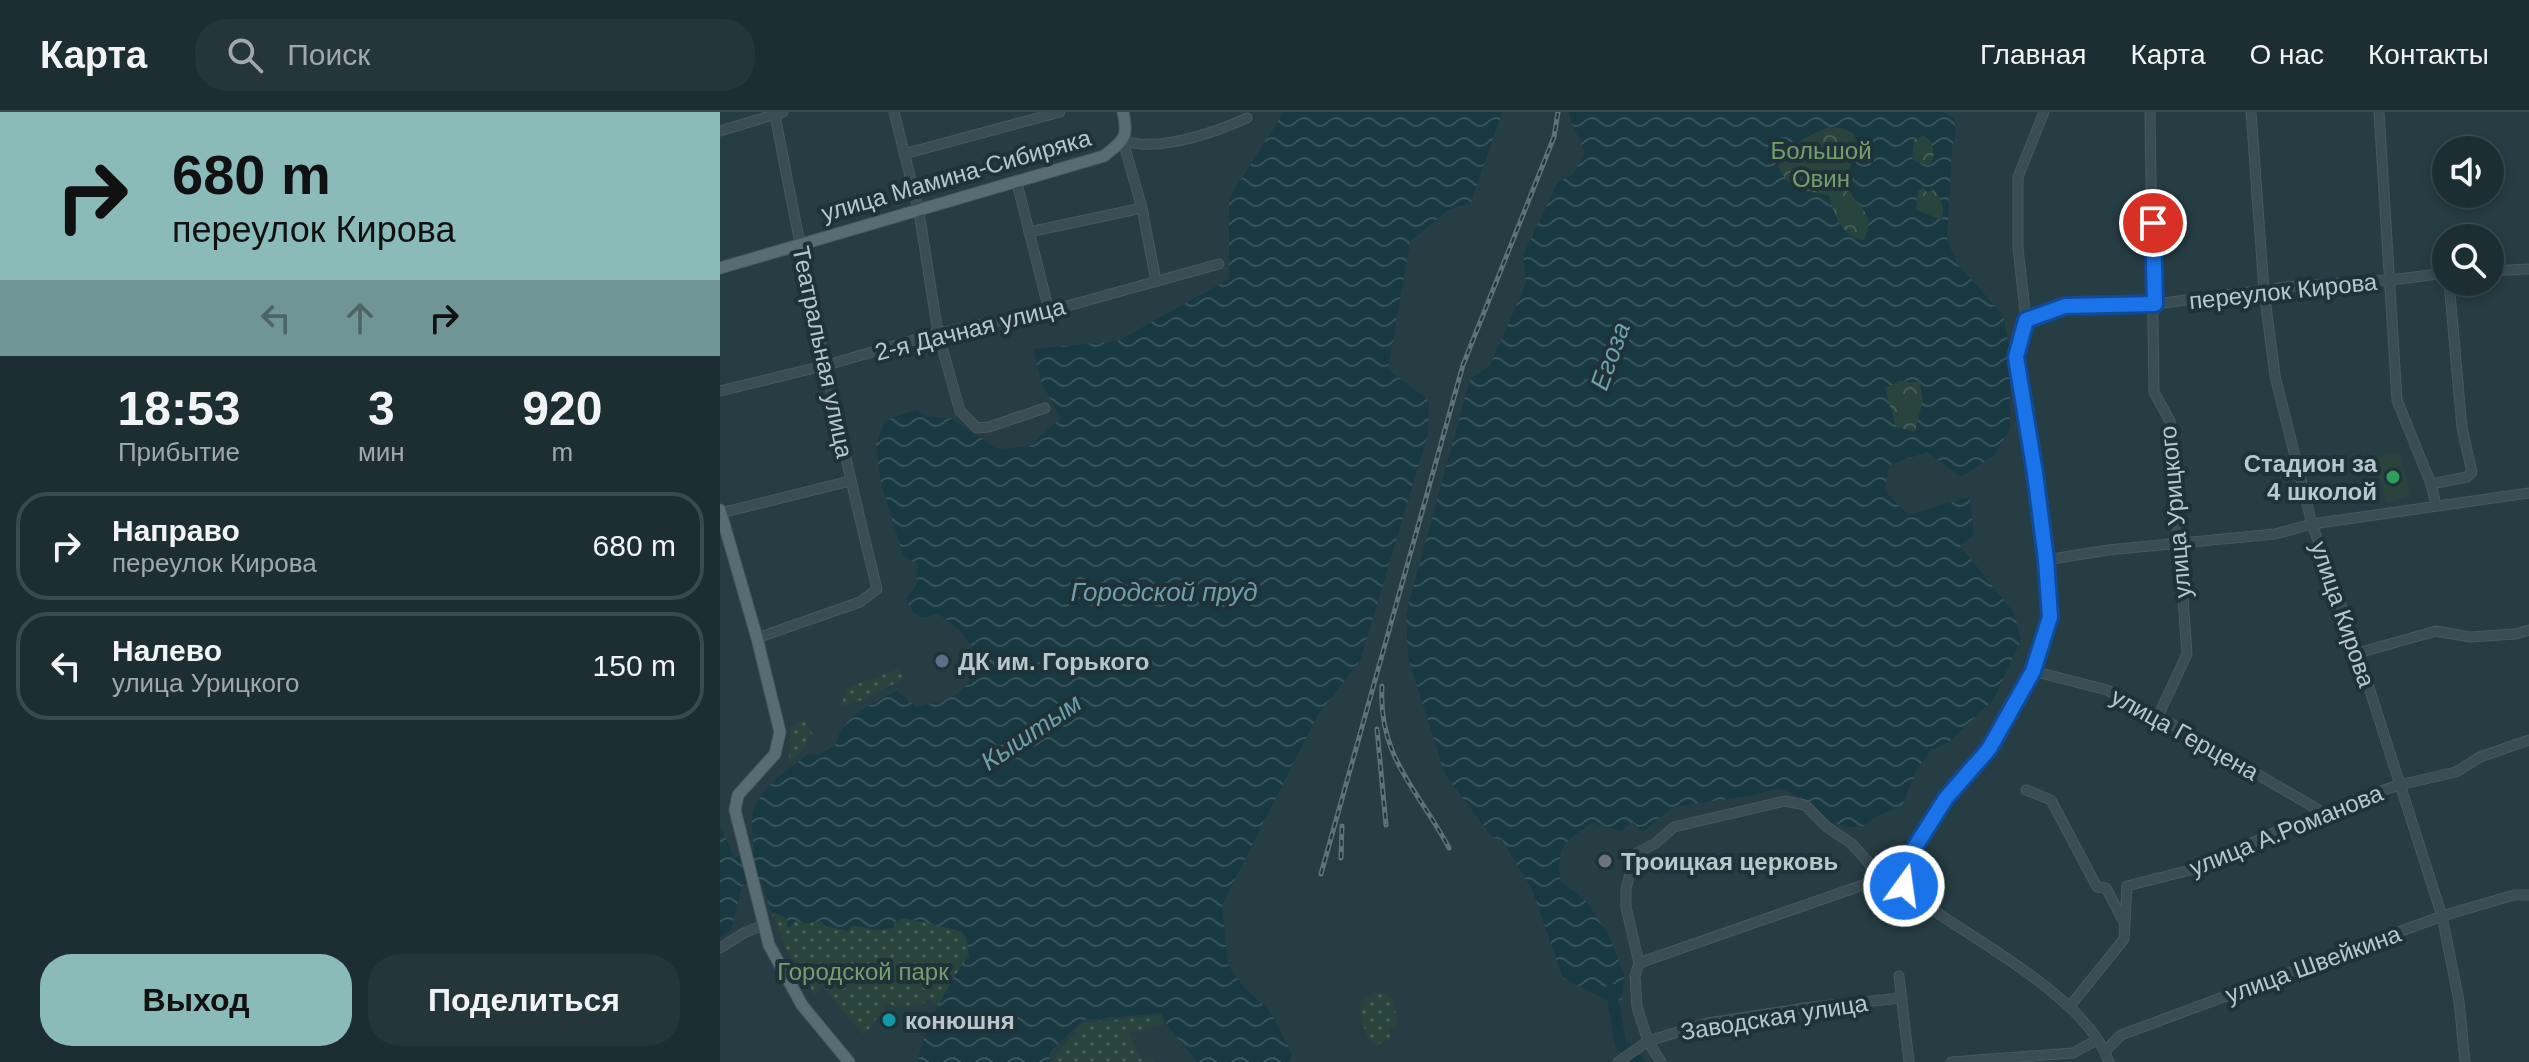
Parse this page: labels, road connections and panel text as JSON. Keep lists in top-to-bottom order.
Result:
{
  "streets": {
    "main road": ["улица Мамина-Сибиряка"],
    "street": [
      "переулок Кирова",
      "2-я Дачная улица",
      "Театральная улица",
      "улица Урицкого",
      "улица Кирова",
      "улица Герцена",
      "улица А.Романова",
      "улица Швейкина",
      "Заводская улица"
    ]
  },
  "crossings": [
    ["улица Мамина-Сибиряка", "Театральная улица"],
    ["переулок Кирова", "улица Урицкого"],
    ["переулок Кирова", "улица Кирова"],
    ["2-я Дачная улица", "Театральная улица"],
    ["улица Урицкого", "улица Герцена"],
    ["улица Кирова", "улица А.Романова"],
    ["улица Кирова", "улица Швейкина"],
    ["улица Герцена", "улица А.Романова"]
  ],
  "water": ["Егоза", "Городской пруд", "Кыштым"],
  "parks": ["Большой Овин", "Городской парк"],
  "places": [
    "Стадион за 4 школой",
    "ДК им. Горького",
    "Троицкая церковь",
    "конюшня"
  ],
  "page": {
    "header": "Карта",
    "search": "Поиск",
    "nav": [
      "Главная",
      "Карта",
      "О нас",
      "Контакты"
    ],
    "turn": ["680 m", "переулок Кирова"],
    "eta": [
      "18:53",
      "Прибытие",
      "3",
      "мин",
      "920",
      "m"
    ],
    "list": [
      {
        "name": "Направо",
        "note": "переулок Кирова",
        "value": "680 m"
      },
      {
        "name": "Налево",
        "note": "улица Урицкого",
        "value": "150 m"
      }
    ],
    "buttons": ["Выход", "Поделиться"]
  }
}
